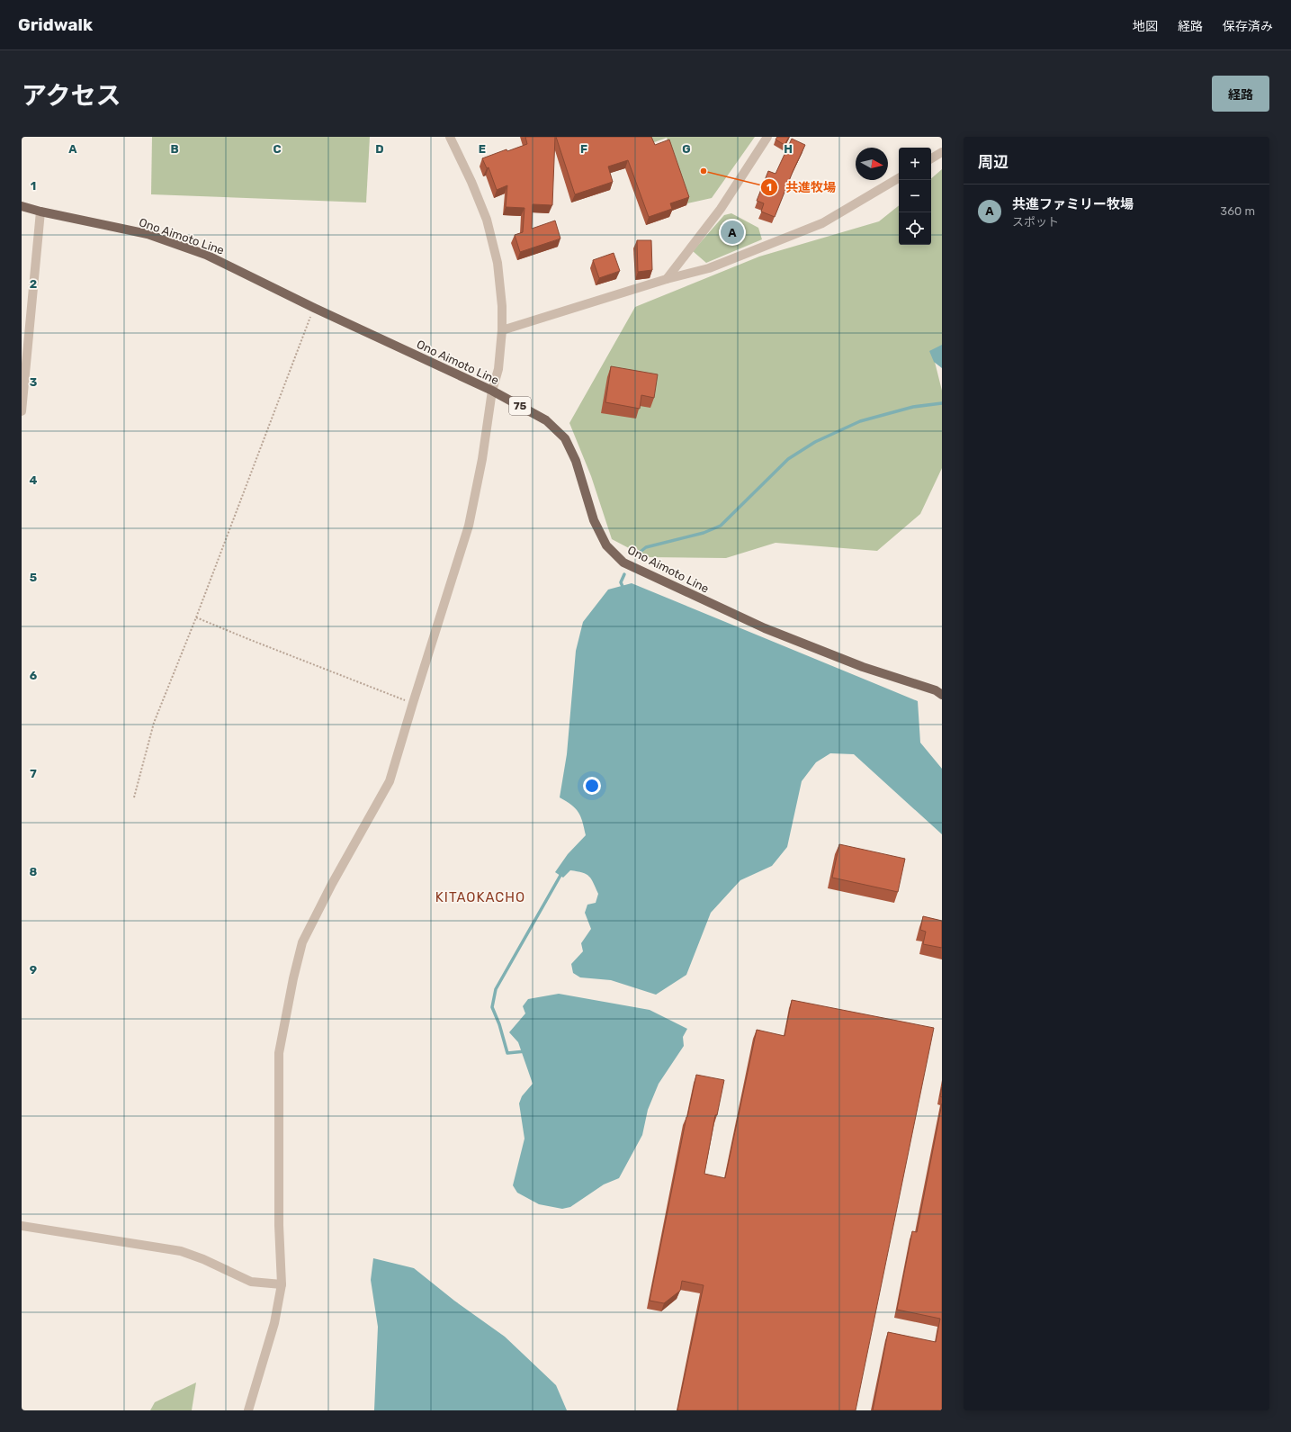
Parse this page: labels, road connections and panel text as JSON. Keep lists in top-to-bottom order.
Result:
{
  "streets": {
    "main road": ["Ono Aimoto Line", "75"]
  },
  "districts": ["KITAOKACHO"],
  "places": ["共進牧場"],
  "north": "right",
  "page": {
    "header": "Gridwalk",
    "nav": ["地図", "経路", "保存済み"],
    "title": "アクセス",
    "buttons": "経路",
    "heading": "周辺",
    "map_buttons": ["+", "−"],
    "list": [
      {
        "mark": "A",
        "name": "共進ファミリー牧場",
        "note": "スポット",
        "value": "360 m"
      }
    ],
    "pins": "A"
  },
  "grid": {
    "columns": [
      "A",
      "B",
      "C",
      "D",
      "E",
      "F",
      "G",
      "H"
    ],
    "rows": [
      "1",
      "2",
      "3",
      "4",
      "5",
      "6",
      "7",
      "8",
      "9"
    ]
  }
}
